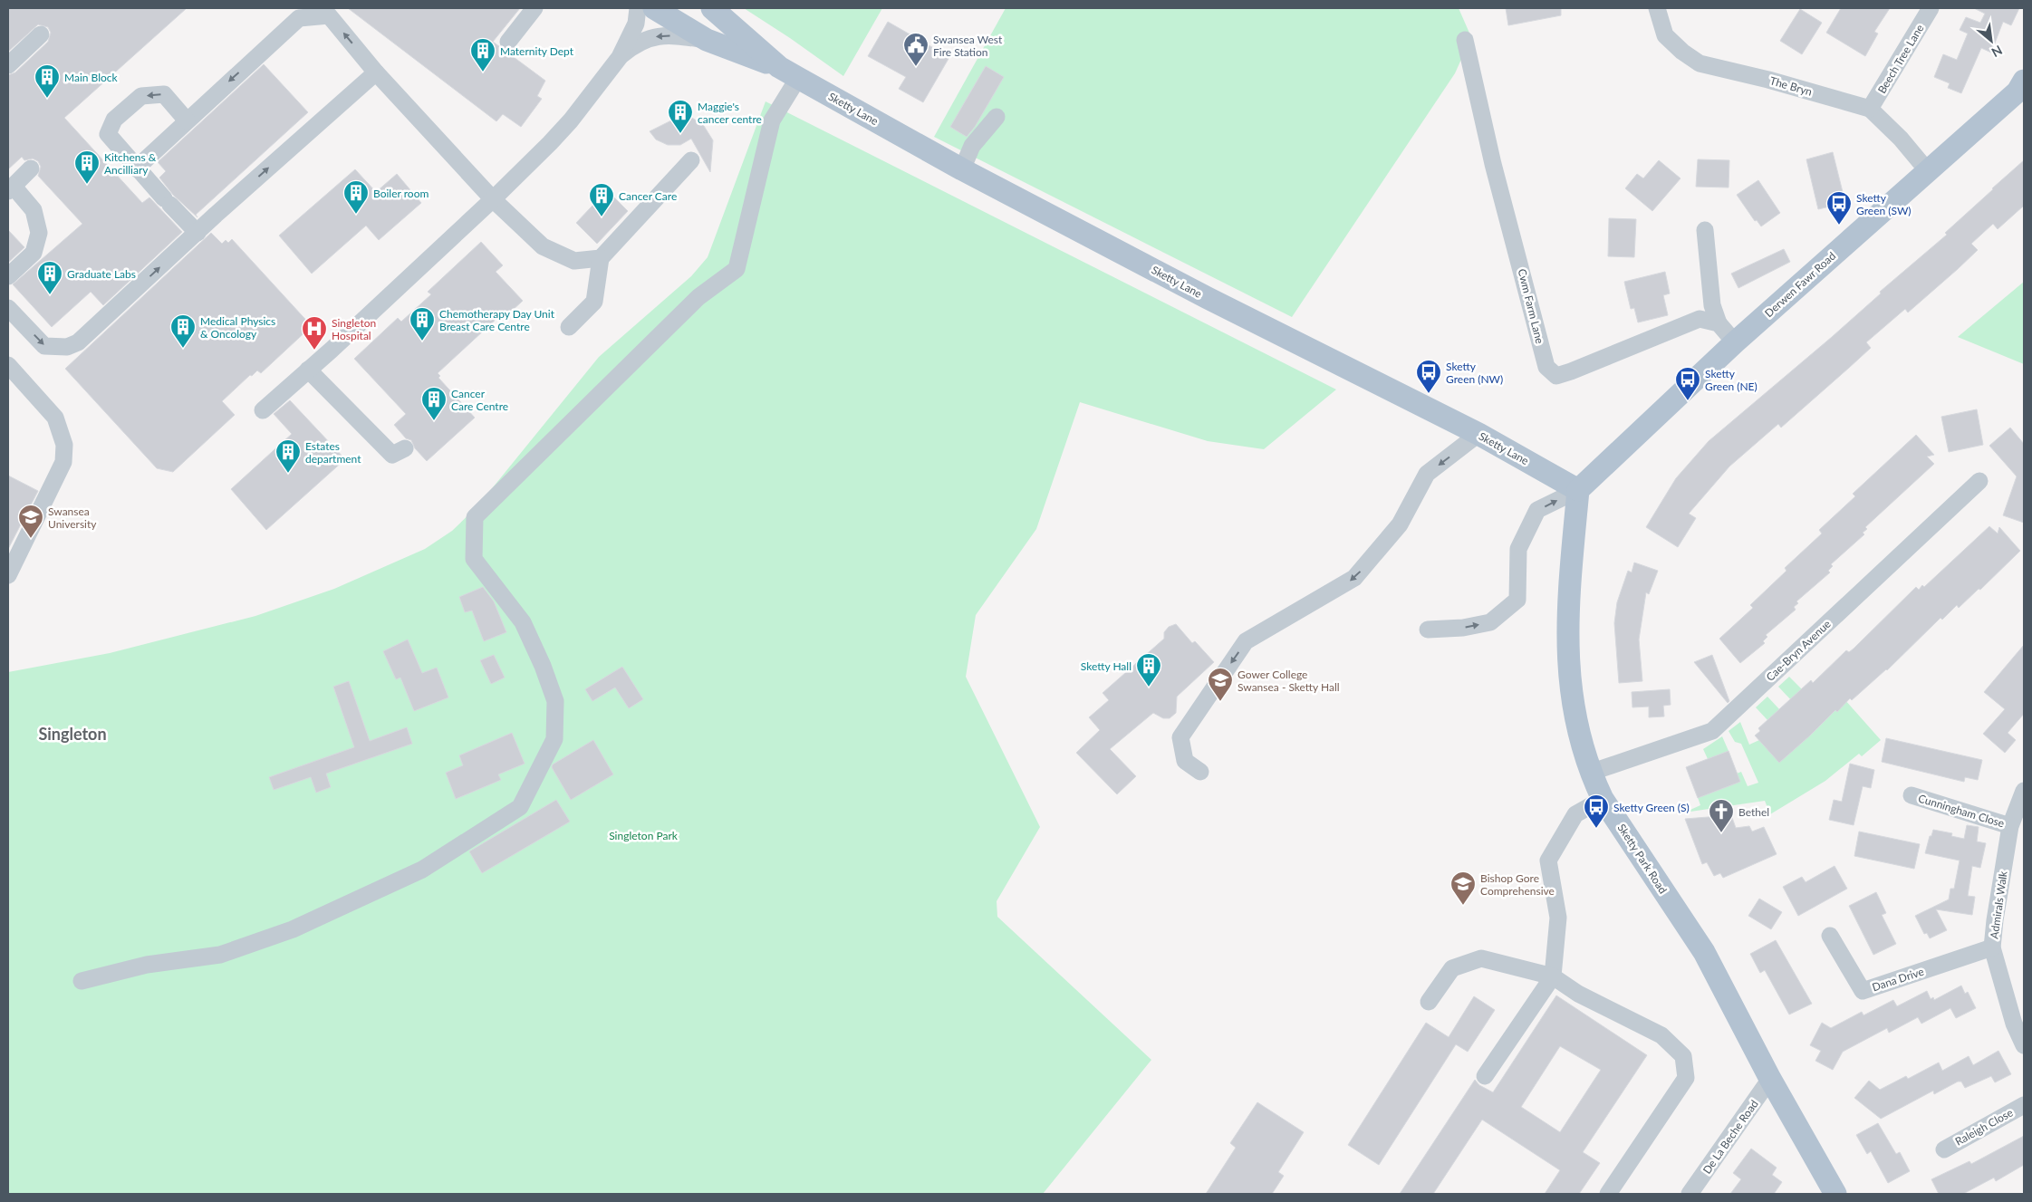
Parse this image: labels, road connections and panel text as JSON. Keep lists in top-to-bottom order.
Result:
{
  "streets": {
    "main road": ["Sketty Lane", "Derwen Fawr Road", "Sketty Park Road"],
    "street": [
      "Beech Tree Lane",
      "The Bryn",
      "Cwm Farm Lane",
      "Cae-Bryn Avenue",
      "Cunningham Close",
      "Admirals Walk",
      "Dana Drive",
      "Raleigh Close",
      "De La Beche Road"
    ]
  },
  "crossings": [
    ["Beech Tree Lane", "The Bryn"],
    ["The Bryn", "Derwen Fawr Road"],
    ["Sketty Lane", "Derwen Fawr Road"],
    ["Sketty Lane", "Sketty Park Road"],
    ["Derwen Fawr Road", "Sketty Park Road"],
    ["Cae-Bryn Avenue", "Sketty Park Road"],
    ["Cunningham Close", "Admirals Walk"],
    ["Sketty Park Road", "De La Beche Road"],
    ["Admirals Walk", "Dana Drive"]
  ],
  "districts": ["Singleton"],
  "parks": ["Singleton Park"],
  "places": {
    "public building": ["Swansea West Fire Station"],
    "building": [
      "Maternity Dept",
      "Main Block",
      "Maggie's cancer centre",
      "Kitchens & Ancilliary",
      "Boiler room",
      "Cancer Care",
      "Graduate Labs",
      "Chemotherapy Day Unit Breast Care Centre",
      "Medical Physics & Oncology",
      "Cancer Care Centre",
      "Estates department",
      "Sketty Hall"
    ],
    "bus stop": [
      "Sketty Green (SW)",
      "Sketty Green (NW)",
      "Sketty Green (NE)",
      "Sketty Green (S)"
    ],
    "hospital": ["Singleton Hospital"],
    "school or university": ["Swansea University", "Gower College Swansea - Sketty Hall", "Bishop Gore Comprehensive"],
    "church": ["Bethel"]
  },
  "north": "bottom right"
}
